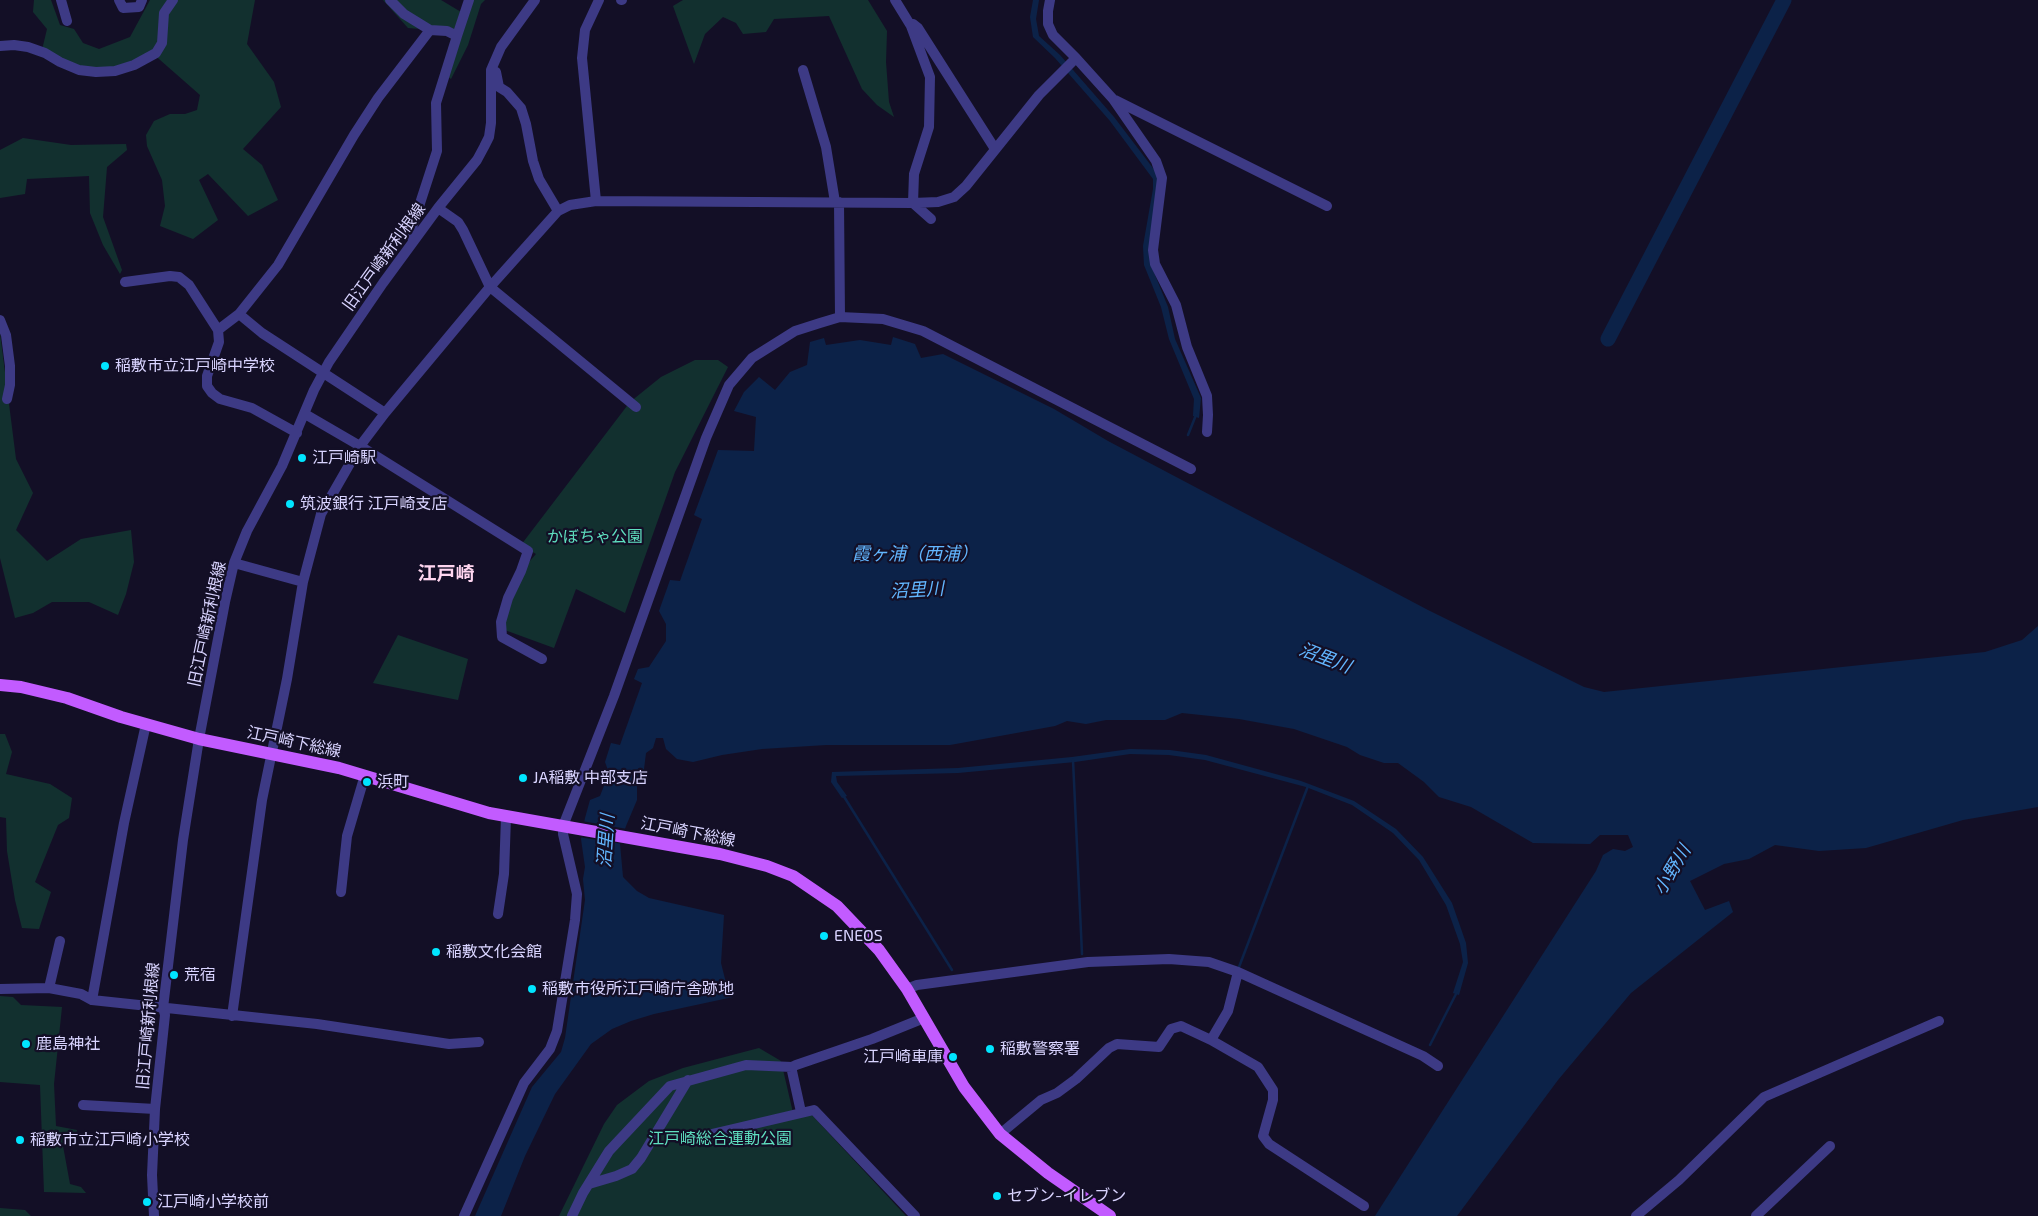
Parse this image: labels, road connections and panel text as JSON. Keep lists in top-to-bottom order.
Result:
{
  "streets": {
    "main road": ["江戸崎下総線"],
    "street": ["旧江戸崎新利根線"]
  },
  "crossings": [
    ["旧江戸崎新利根線", "江戸崎下総線"]
  ],
  "districts": ["江戸崎"],
  "water": ["霞ヶ浦（西浦）", "沼里川", "小野川"],
  "parks": ["かぼちゃ公園", "江戸崎総合運動公園"],
  "places": [
    "稲敷市立江戸崎中学校",
    "江戸崎駅",
    "筑波銀行 江戸崎支店",
    "JA稲敷 中部支店",
    "浜町",
    "ENEOS",
    "稲敷文化会館",
    "荒宿",
    "稲敷市役所江戸崎庁舎跡地",
    "鹿島神社",
    "稲敷警察署",
    "江戸崎車庫",
    "稲敷市立江戸崎小学校",
    "セブン-イレブン",
    "江戸崎小学校前"
  ]
}
